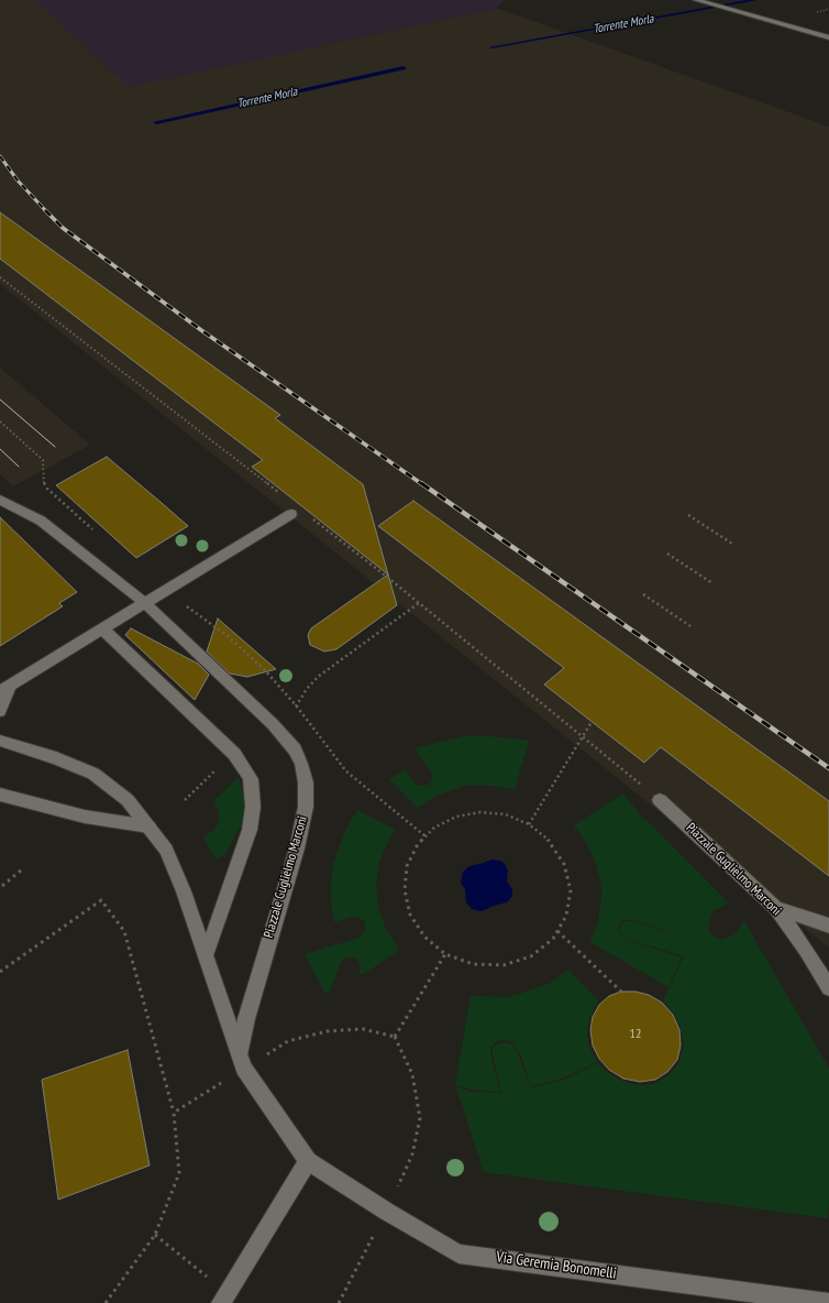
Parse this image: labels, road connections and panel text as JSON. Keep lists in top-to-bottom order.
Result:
{
  "streets": {
    "main road": ["Piazzale Guglielmo Marconi", "Via Geremia Bonomelli"]
  },
  "water": ["Torrente Morla"],
  "house_numbers": ["12"]
}
